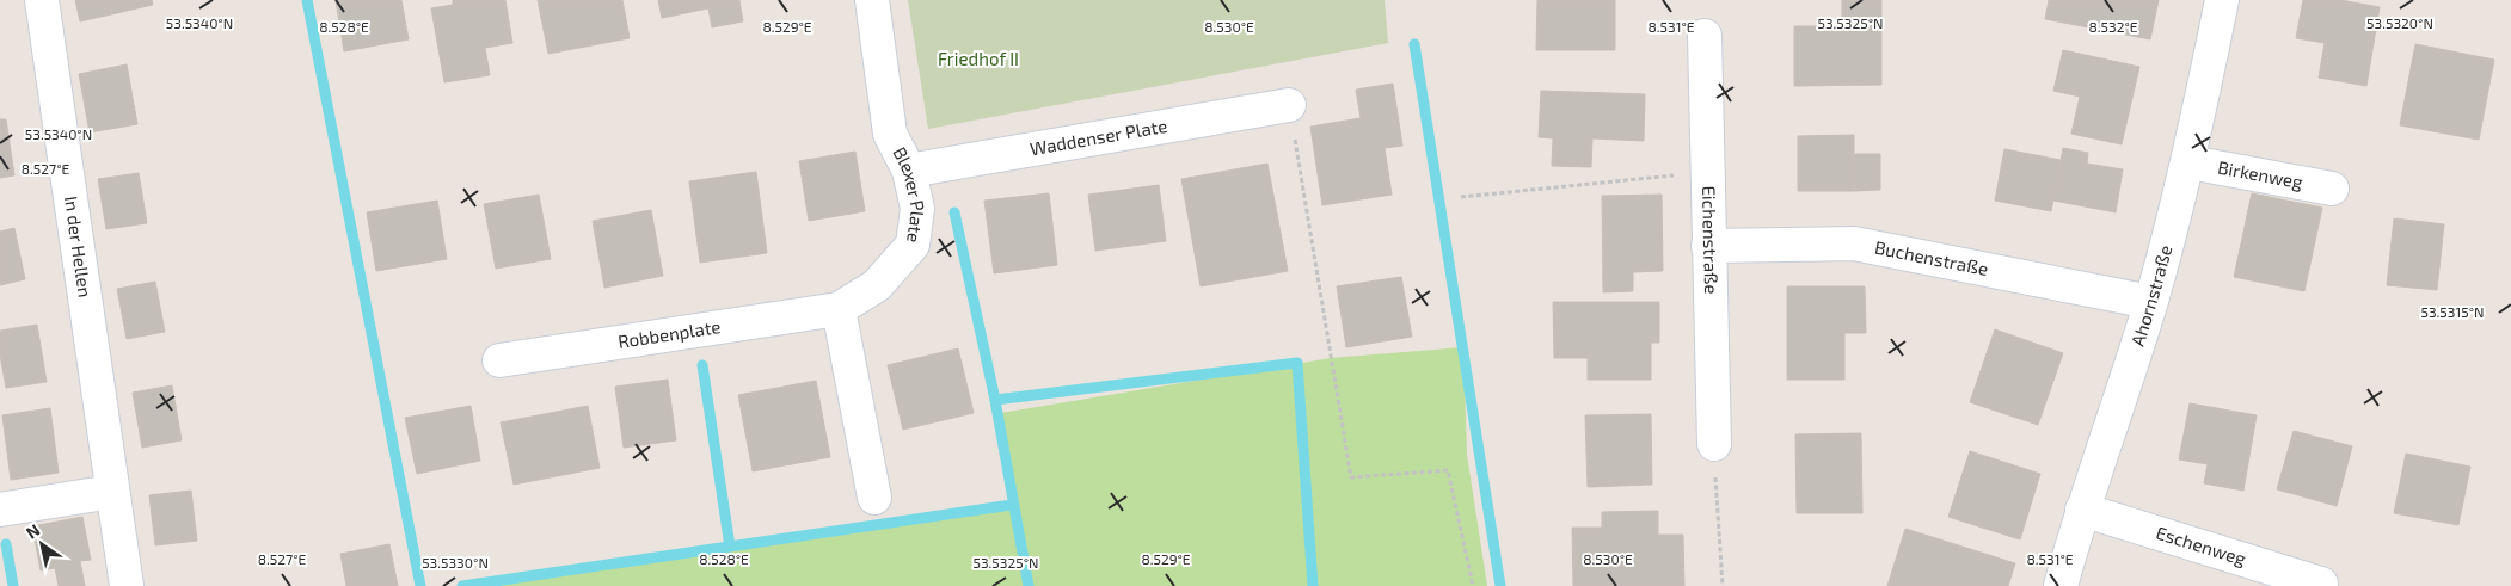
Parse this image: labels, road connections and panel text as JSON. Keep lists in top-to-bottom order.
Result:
{
  "streets": {
    "street": [
      "Waddenser Plate",
      "Birkenweg",
      "Blexer Plate",
      "Eichenstraße",
      "In der Hellen",
      "Buchenstraße",
      "Ahornstraße",
      "Robbenplate",
      "Eschenweg"
    ]
  },
  "crossings": [
    ["Waddenser Plate", "Blexer Plate"],
    ["Birkenweg", "Ahornstraße"],
    ["Blexer Plate", "Robbenplate"],
    ["Eichenstraße", "Buchenstraße"],
    ["Buchenstraße", "Ahornstraße"],
    ["Ahornstraße", "Eschenweg"]
  ],
  "parks": ["Friedhof II"],
  "north": "top left",
  "coordinates": [
    "53.5340°N",
    "53.5325°N",
    "53.5320°N",
    "8.528°E",
    "8.529°E",
    "8.530°E",
    "8.531°E",
    "8.532°E",
    "8.527°E",
    "53.5315°N",
    "53.5330°N"
  ]
}
